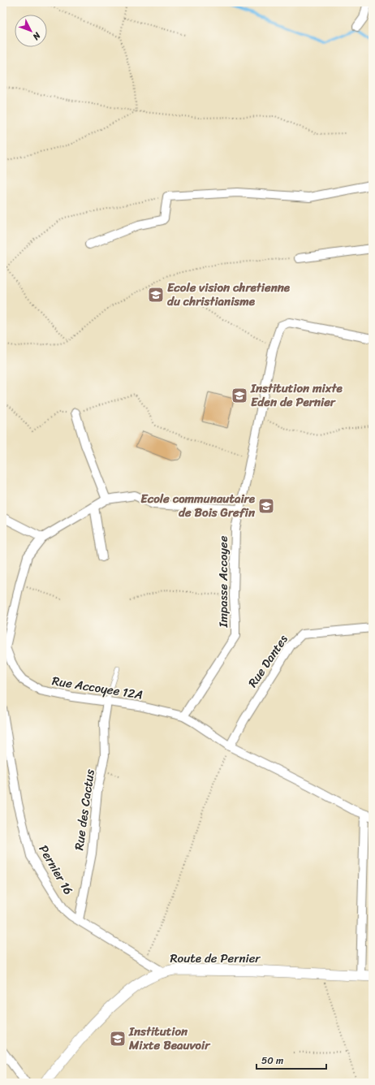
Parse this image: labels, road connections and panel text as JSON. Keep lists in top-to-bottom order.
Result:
{
  "streets": {
    "street": [
      "Impasse Accoyee",
      "Rue Dantes",
      "Rue Accoyee 12A",
      "Rue des Cactus",
      "Pernier 16",
      "Route de Pernier"
    ]
  },
  "crossings": [
    ["Impasse Accoyee", "Rue Accoyee 12A"],
    ["Rue Dantes", "Rue Accoyee 12A"],
    ["Rue Accoyee 12A", "Rue des Cactus"],
    ["Rue des Cactus", "Pernier 16"],
    ["Pernier 16", "Route de Pernier"]
  ],
  "places": {
    "school or university": [
      "Ecole vision chretienne du christianisme",
      "Institution mixte Eden de Pernier",
      "Ecole communautaire de Bois Grefin",
      "Institution Mixte Beauvoir"
    ]
  },
  "scale_bar": "50 m",
  "north": "bottom right"
}
